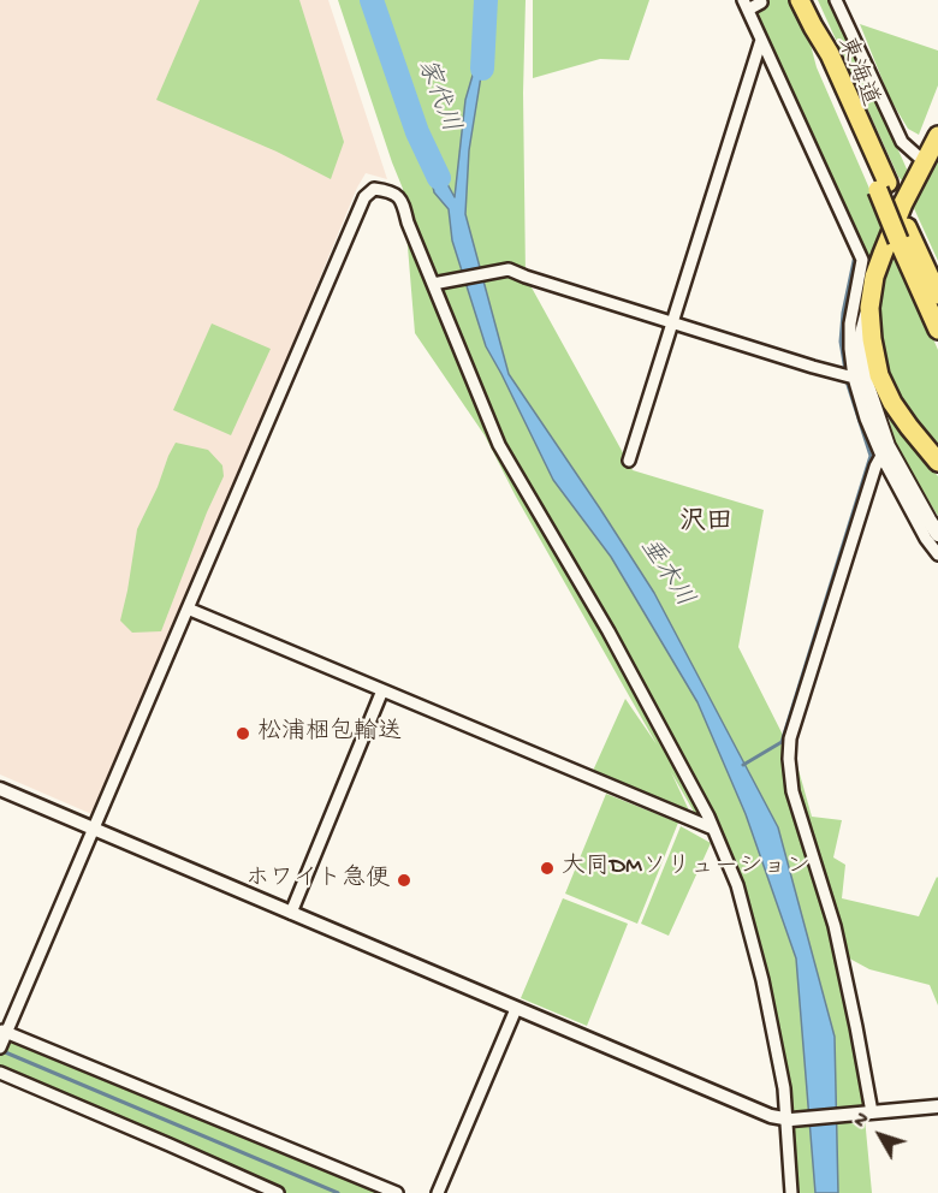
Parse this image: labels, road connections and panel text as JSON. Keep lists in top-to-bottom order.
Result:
{
  "streets": {
    "highway": ["東海道"]
  },
  "districts": ["沢田"],
  "water": ["家代川", "垂木川"],
  "places": ["松浦梱包輸送", "大同DMソリューション", "ホワイト急便"],
  "north": "top left"
}
